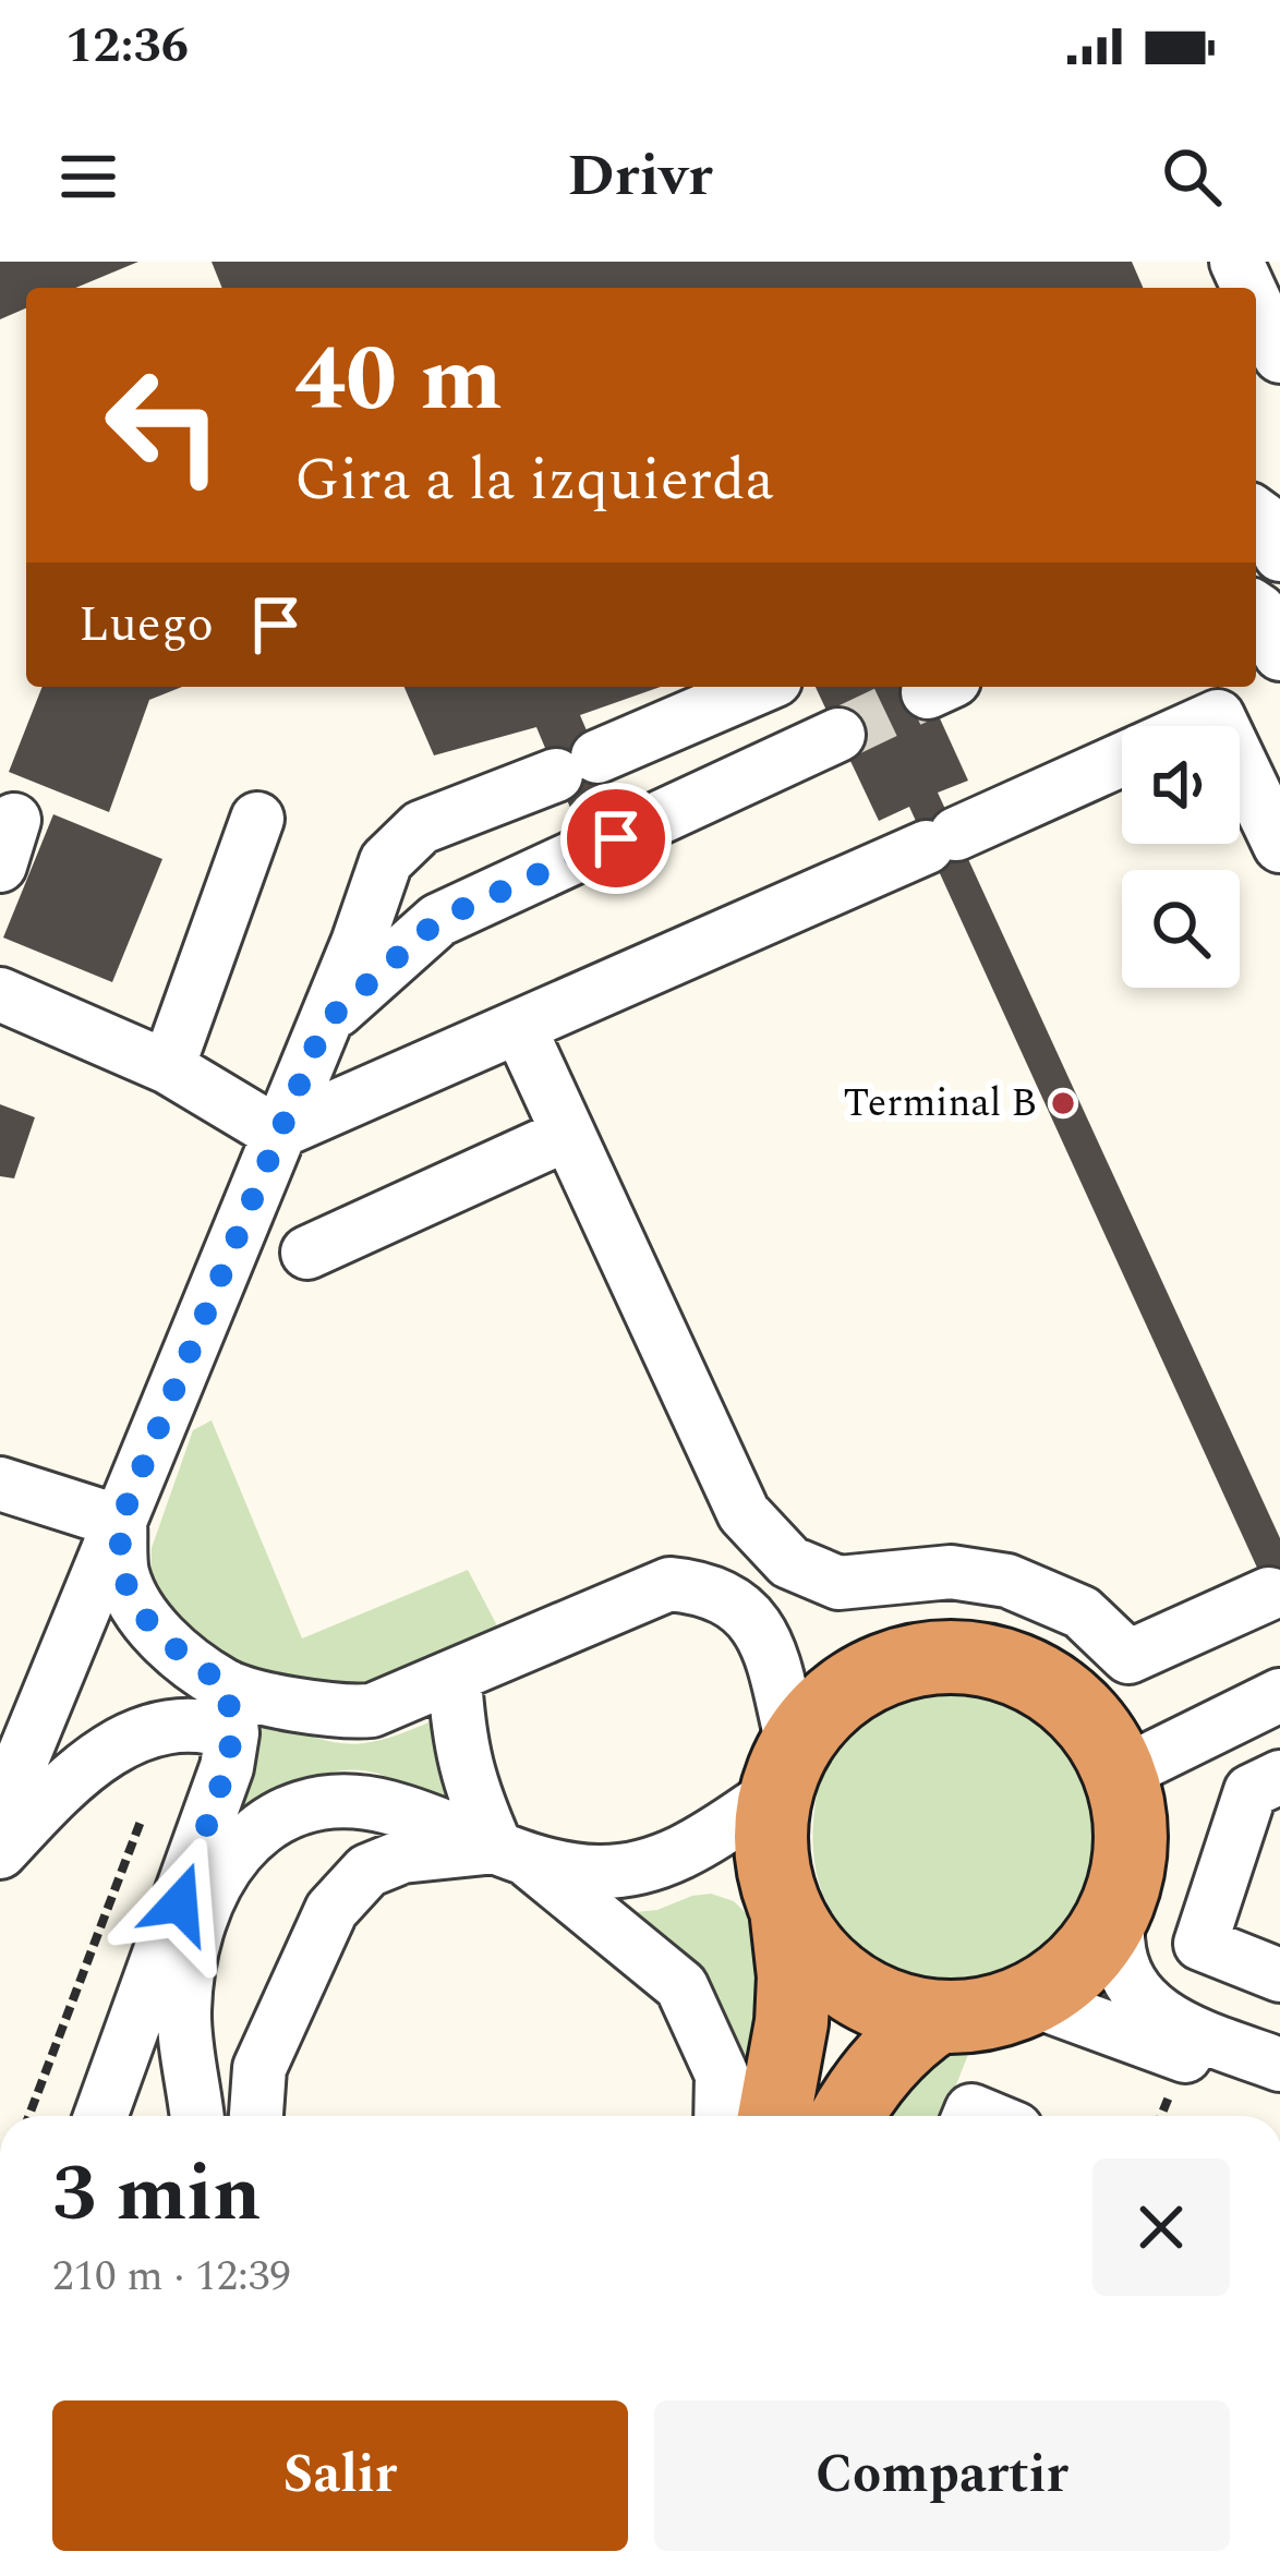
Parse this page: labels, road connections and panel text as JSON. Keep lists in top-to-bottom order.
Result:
{
  "places": ["Terminal B"],
  "page": {
    "status": "12:36",
    "header": "Drivr",
    "turn": ["40 m", "Gira a la izquierda"],
    "then": "Luego",
    "heading": ["3 min", "210 m · 12:39"],
    "buttons": ["Salir", "Compartir"]
  }
}
